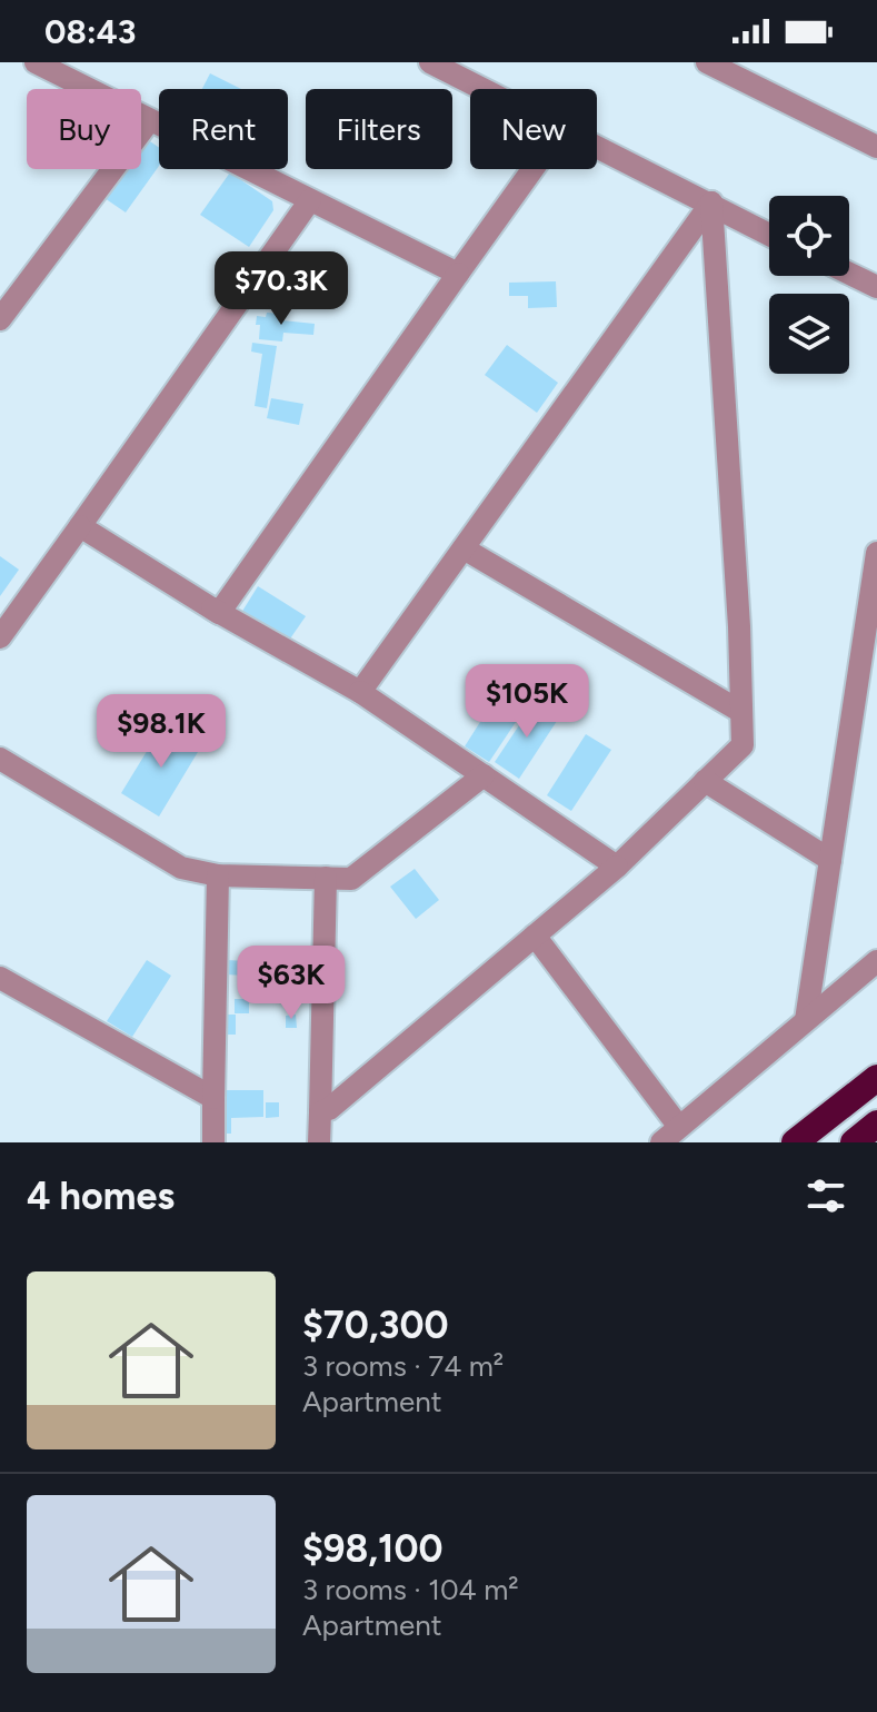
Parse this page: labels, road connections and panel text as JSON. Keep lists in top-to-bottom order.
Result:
{
  "page": {
    "status": "08:43",
    "chip": [
      "Buy",
      "Rent",
      "Filters",
      "New"
    ],
    "price": [
      "$70.3K",
      "$105K",
      "$98.1K",
      "$63K"
    ],
    "heading": "4 homes",
    "list": [
      {
        "name": "$70,300",
        "note": "3 rooms · 74 m² · Apartment"
      },
      {
        "name": "$98,100",
        "note": "3 rooms · 104 m² · Apartment"
      }
    ]
  }
}
